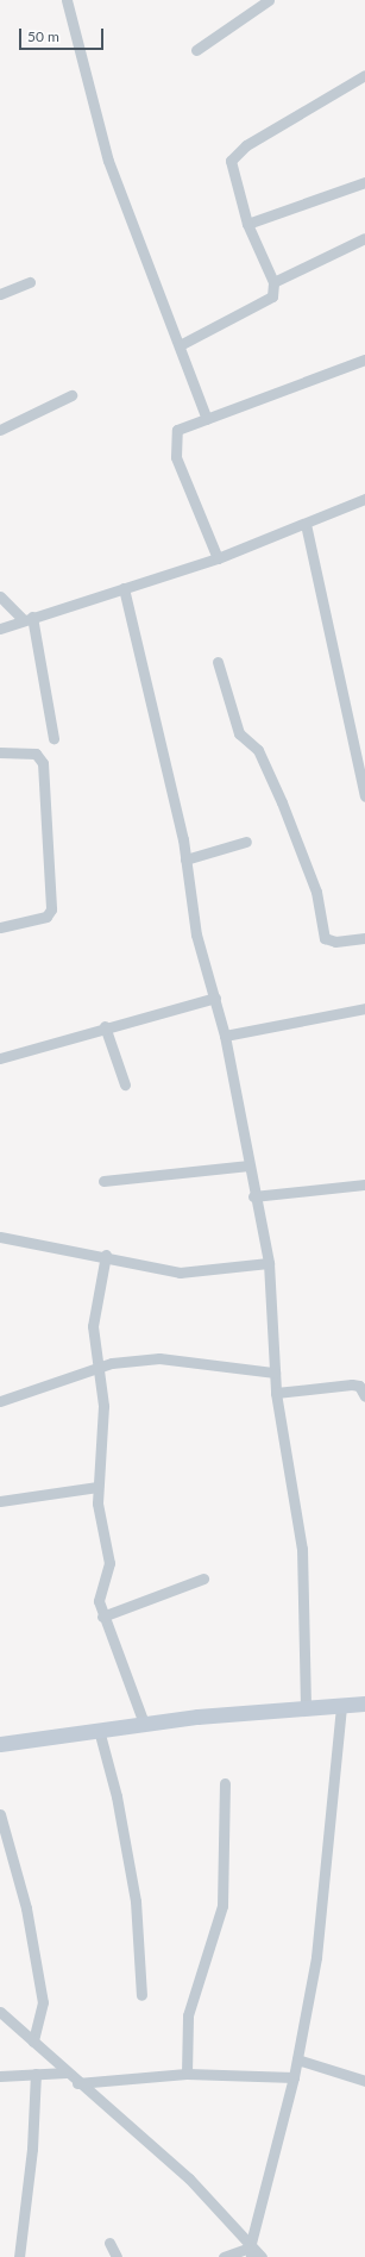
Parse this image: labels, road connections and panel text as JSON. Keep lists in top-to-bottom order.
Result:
{
  "scale_bar": "50 m"
}
